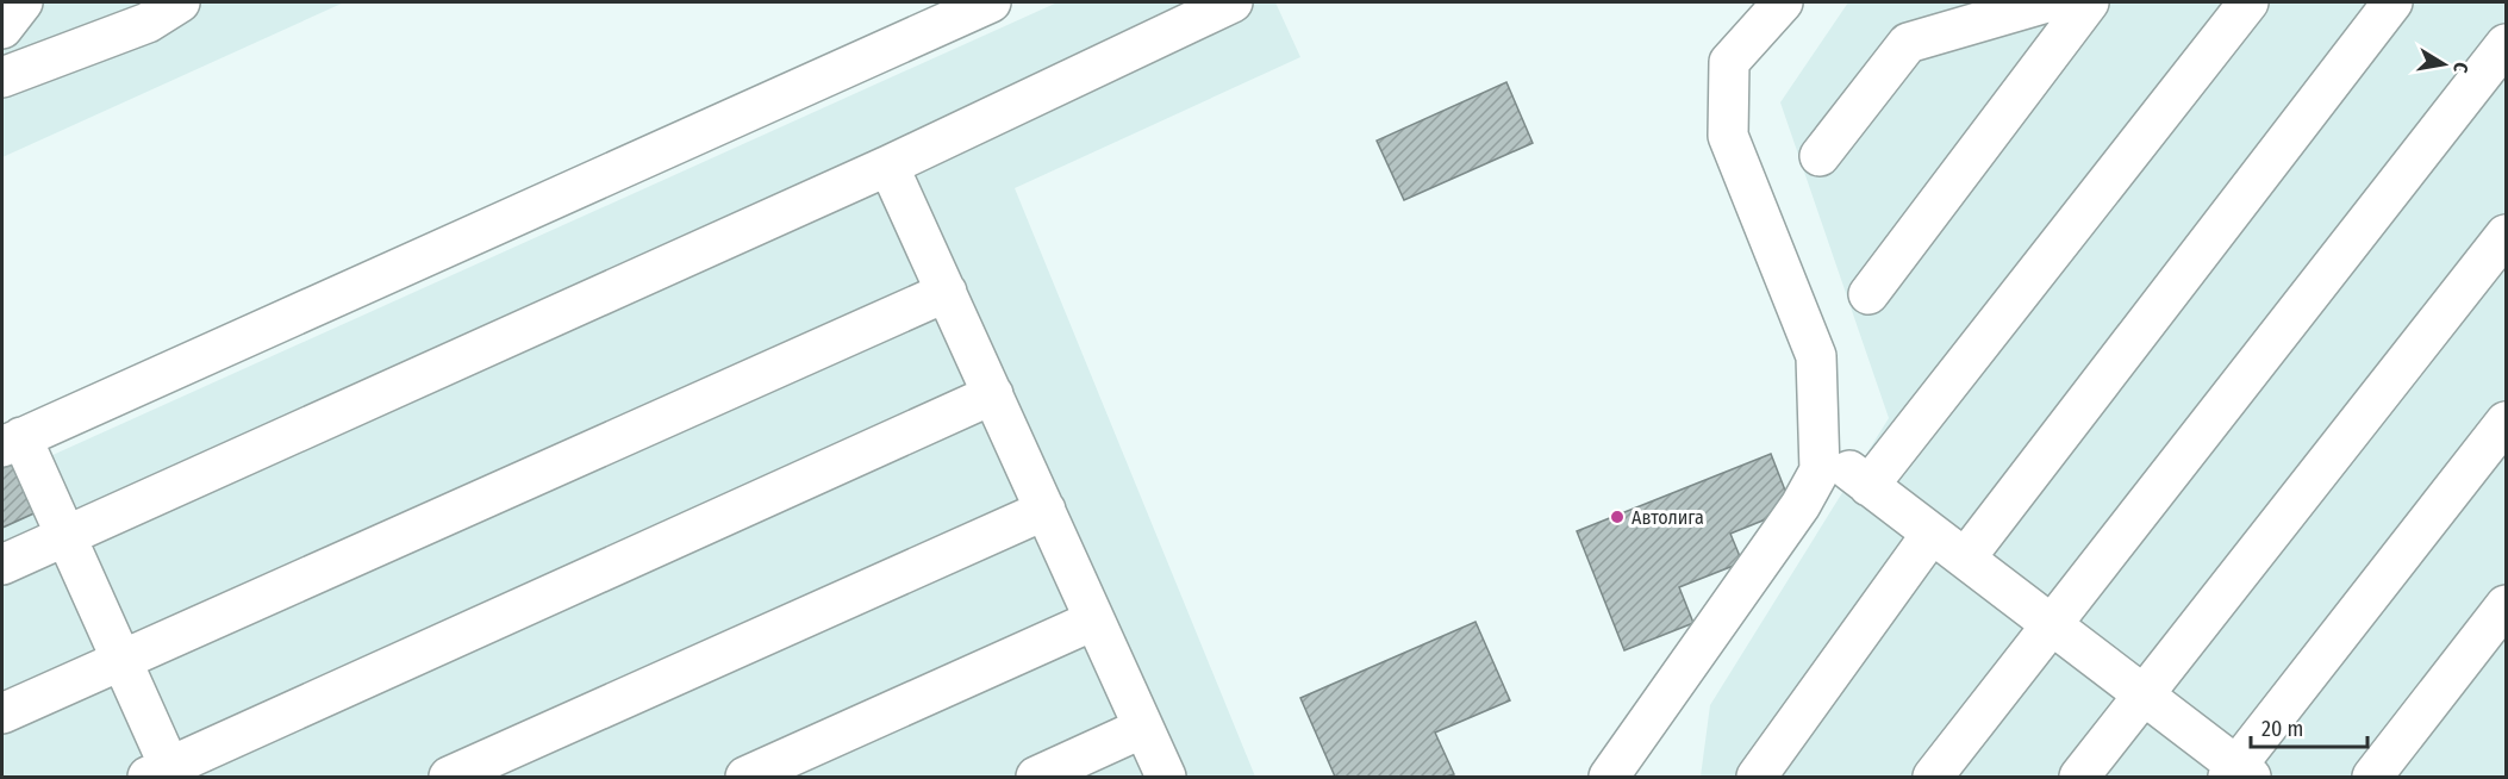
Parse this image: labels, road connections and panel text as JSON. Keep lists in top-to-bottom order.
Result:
{
  "places": ["Автолига"],
  "scale_bar": "20 m",
  "north": "right"
}
